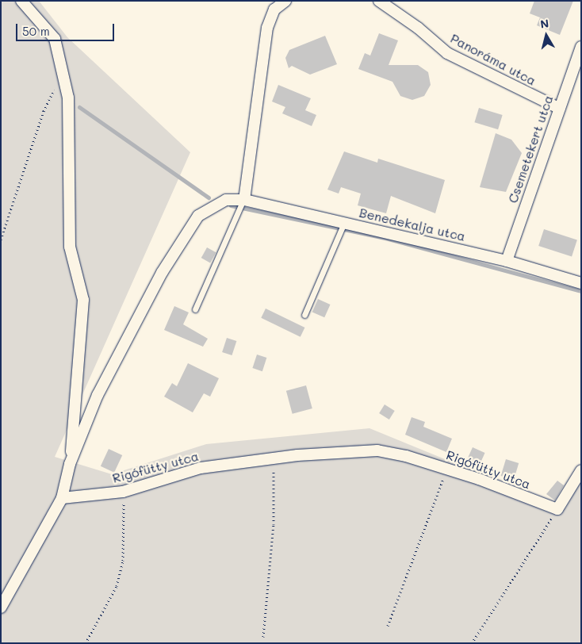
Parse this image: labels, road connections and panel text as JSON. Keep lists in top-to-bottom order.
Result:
{
  "streets": {
    "street": [
      "Panoráma utca",
      "Csemetekert utca",
      "Benedekalja utca",
      "Rigófütty utca"
    ]
  },
  "crossings": [
    ["Panoráma utca", "Csemetekert utca"],
    ["Csemetekert utca", "Benedekalja utca"]
  ],
  "scale_bar": "50 m",
  "north": "top"
}
